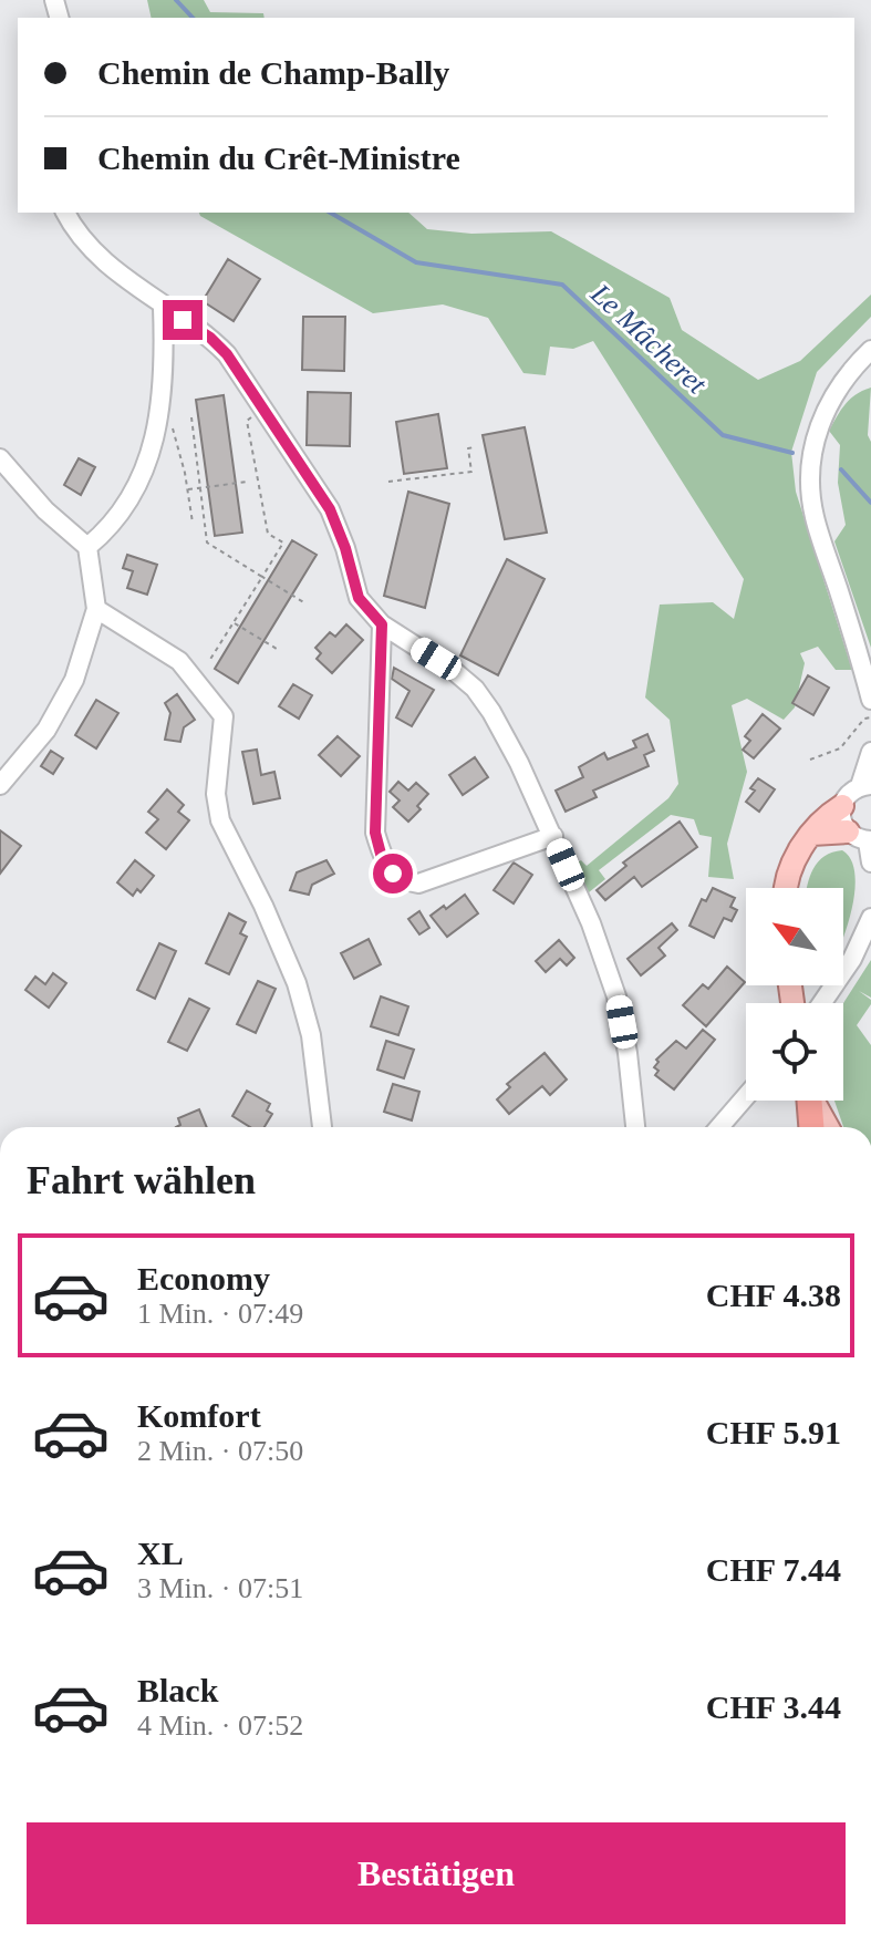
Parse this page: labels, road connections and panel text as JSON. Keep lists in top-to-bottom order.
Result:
{
  "water": ["Le Mâcheret"],
  "north": "top left",
  "page": {
    "banner": ["Chemin de Champ-Bally", "Chemin du Crêt-Ministre"],
    "heading": "Fahrt wählen",
    "list": [
      {
        "name": "Economy",
        "note": "1 Min. · 07:49",
        "value": "CHF 4.38"
      },
      {
        "name": "Komfort",
        "note": "2 Min. · 07:50",
        "value": "CHF 5.91"
      },
      {
        "name": "XL",
        "note": "3 Min. · 07:51",
        "value": "CHF 7.44"
      },
      {
        "name": "Black",
        "note": "4 Min. · 07:52",
        "value": "CHF 3.44"
      }
    ],
    "buttons": "Bestätigen"
  }
}
